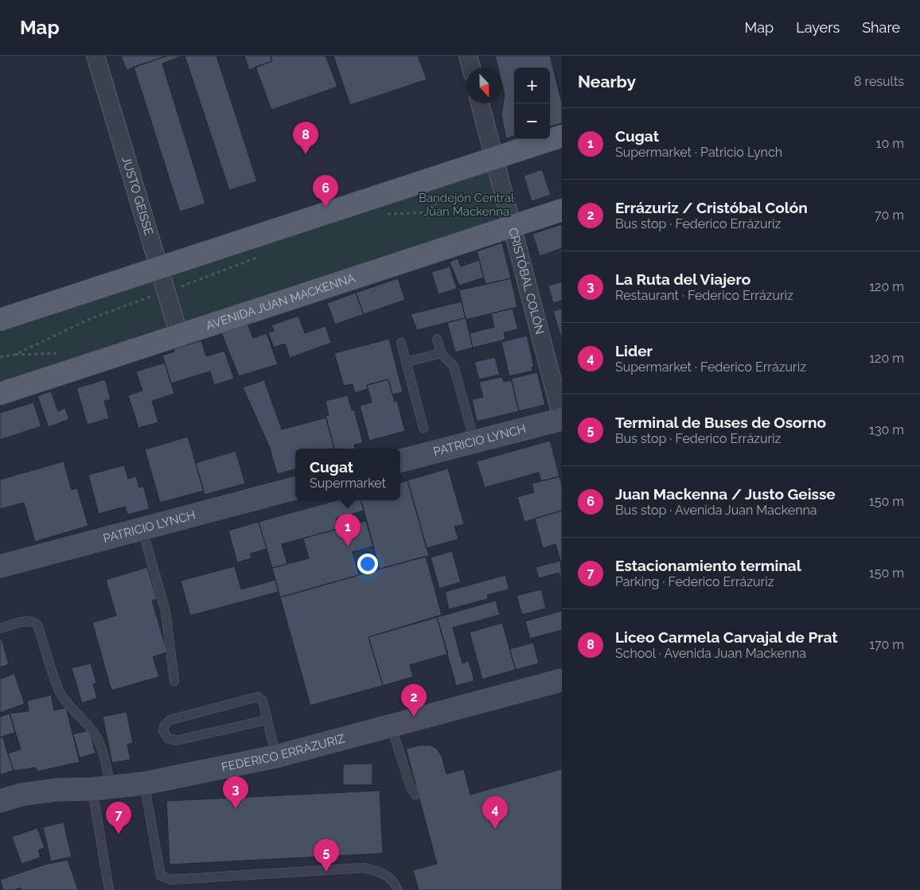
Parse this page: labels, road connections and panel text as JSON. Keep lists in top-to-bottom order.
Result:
{
  "streets": {
    "main road": ["AVENIDA JUAN MACKENNA"],
    "street": [
      "JUSTO GEISSE",
      "CRISTÓBAL COLÓN",
      "PATRICIO LYNCH",
      "FEDERICO ERRÁZURIZ"
    ]
  },
  "crossings": [
    ["JUSTO GEISSE", "AVENIDA JUAN MACKENNA"],
    ["CRISTÓBAL COLÓN", "AVENIDA JUAN MACKENNA"],
    ["CRISTÓBAL COLÓN", "PATRICIO LYNCH"]
  ],
  "parks": ["Bandejón Central Juan Mackenna"],
  "north": "bottom",
  "page": {
    "header": "Map",
    "nav": ["Map", "Layers", "Share"],
    "heading": ["Nearby", "8 results"],
    "map_buttons": ["+", "−"],
    "list": [
      {
        "mark": "1",
        "name": "Cugat",
        "note": "Supermarket · Patricio Lynch",
        "value": "10 m"
      },
      {
        "mark": "2",
        "name": "Errázuriz / Cristóbal Colón",
        "note": "Bus stop · Federico Errázuriz",
        "value": "70 m"
      },
      {
        "mark": "3",
        "name": "La Ruta del Viajero",
        "note": "Restaurant · Federico Errázuriz",
        "value": "120 m"
      },
      {
        "mark": "4",
        "name": "Lider",
        "note": "Supermarket · Federico Errázuriz",
        "value": "120 m"
      },
      {
        "mark": "5",
        "name": "Terminal de Buses de Osorno",
        "note": "Bus stop · Federico Errázuriz",
        "value": "130 m"
      },
      {
        "mark": "6",
        "name": "Juan Mackenna / Justo Geisse",
        "note": "Bus stop · Avenida Juan Mackenna",
        "value": "150 m"
      },
      {
        "mark": "7",
        "name": "Estacionamiento terminal",
        "note": "Parking · Federico Errázuriz",
        "value": "150 m"
      },
      {
        "mark": "8",
        "name": "Liceo Carmela Carvajal de Prat",
        "note": "School · Avenida Juan Mackenna",
        "value": "170 m"
      }
    ],
    "pins": [
      "8",
      "6",
      "1",
      "2",
      "3",
      "4",
      "7",
      "5"
    ],
    "popup": ["Cugat", "Supermarket"]
  }
}
